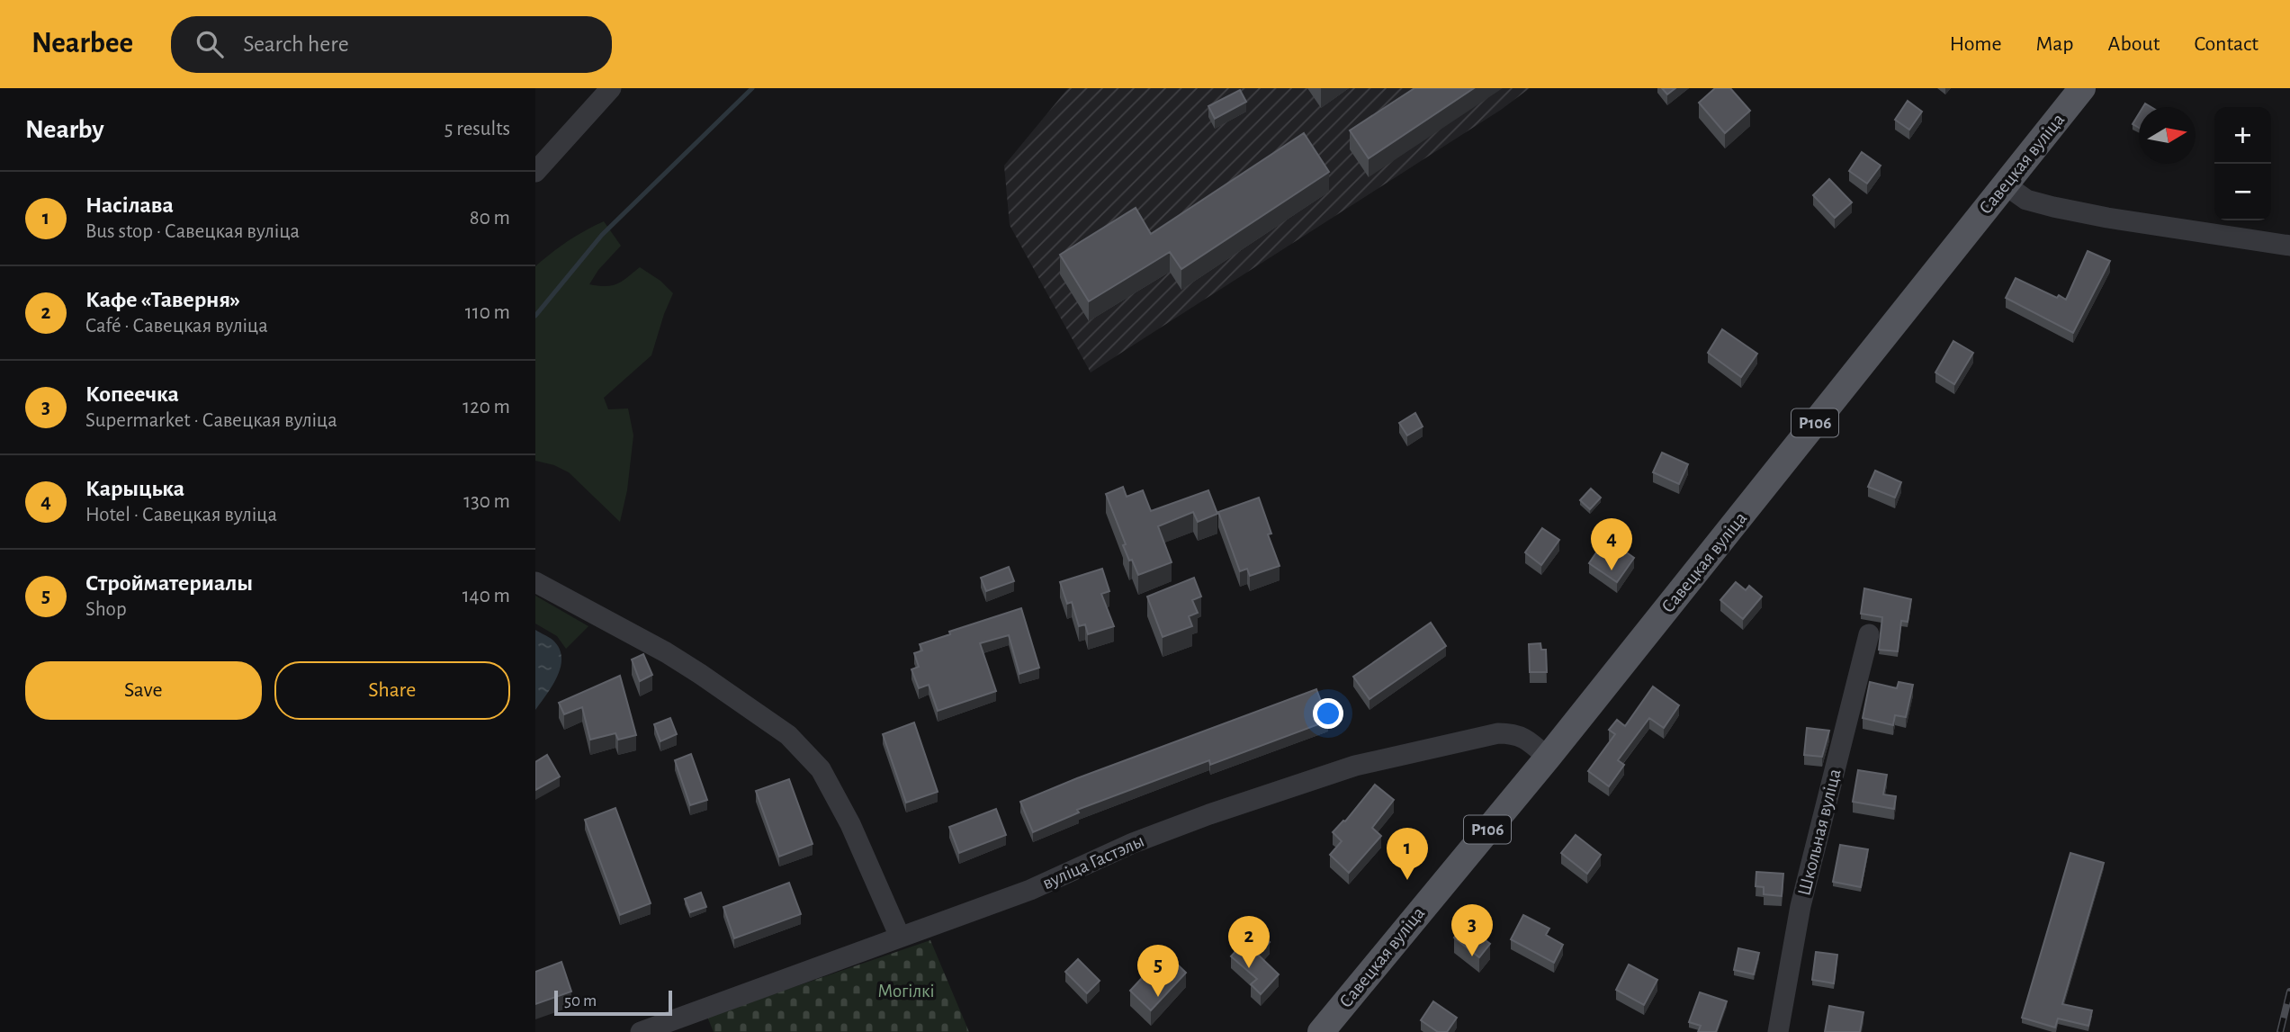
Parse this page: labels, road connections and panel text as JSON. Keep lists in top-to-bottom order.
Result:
{
  "streets": {
    "main road": ["Савецкая вуліца", "Р106"],
    "street": ["Школьная вуліца", "вуліца Гастэлы"]
  },
  "crossings": [
    ["Савецкая вуліца", "вуліца Гастэлы"]
  ],
  "parks": ["Могілкі"],
  "scale_bar": "50 m",
  "north": "right",
  "page": {
    "header": "Nearbee",
    "search": "Search here",
    "nav": [
      "Home",
      "Map",
      "About",
      "Contact"
    ],
    "heading": ["Nearby", "5 results"],
    "map_buttons": ["+", "−"],
    "list": [
      {
        "mark": "1",
        "name": "Насілава",
        "note": "Bus stop · Савецкая вуліца",
        "value": "80 m"
      },
      {
        "mark": "2",
        "name": "Кафе «Таверня»",
        "note": "Café · Савецкая вуліца",
        "value": "110 m"
      },
      {
        "mark": "3",
        "name": "Копеечка",
        "note": "Supermarket · Савецкая вуліца",
        "value": "120 m"
      },
      {
        "mark": "4",
        "name": "Карыцька",
        "note": "Hotel · Савецкая вуліца",
        "value": "130 m"
      },
      {
        "mark": "5",
        "name": "Стройматериалы",
        "note": "Shop",
        "value": "140 m"
      }
    ],
    "pins": [
      "4",
      "1",
      "3",
      "2",
      "5"
    ],
    "buttons": ["Save", "Share"],
    "scale": "50 m"
  }
}
